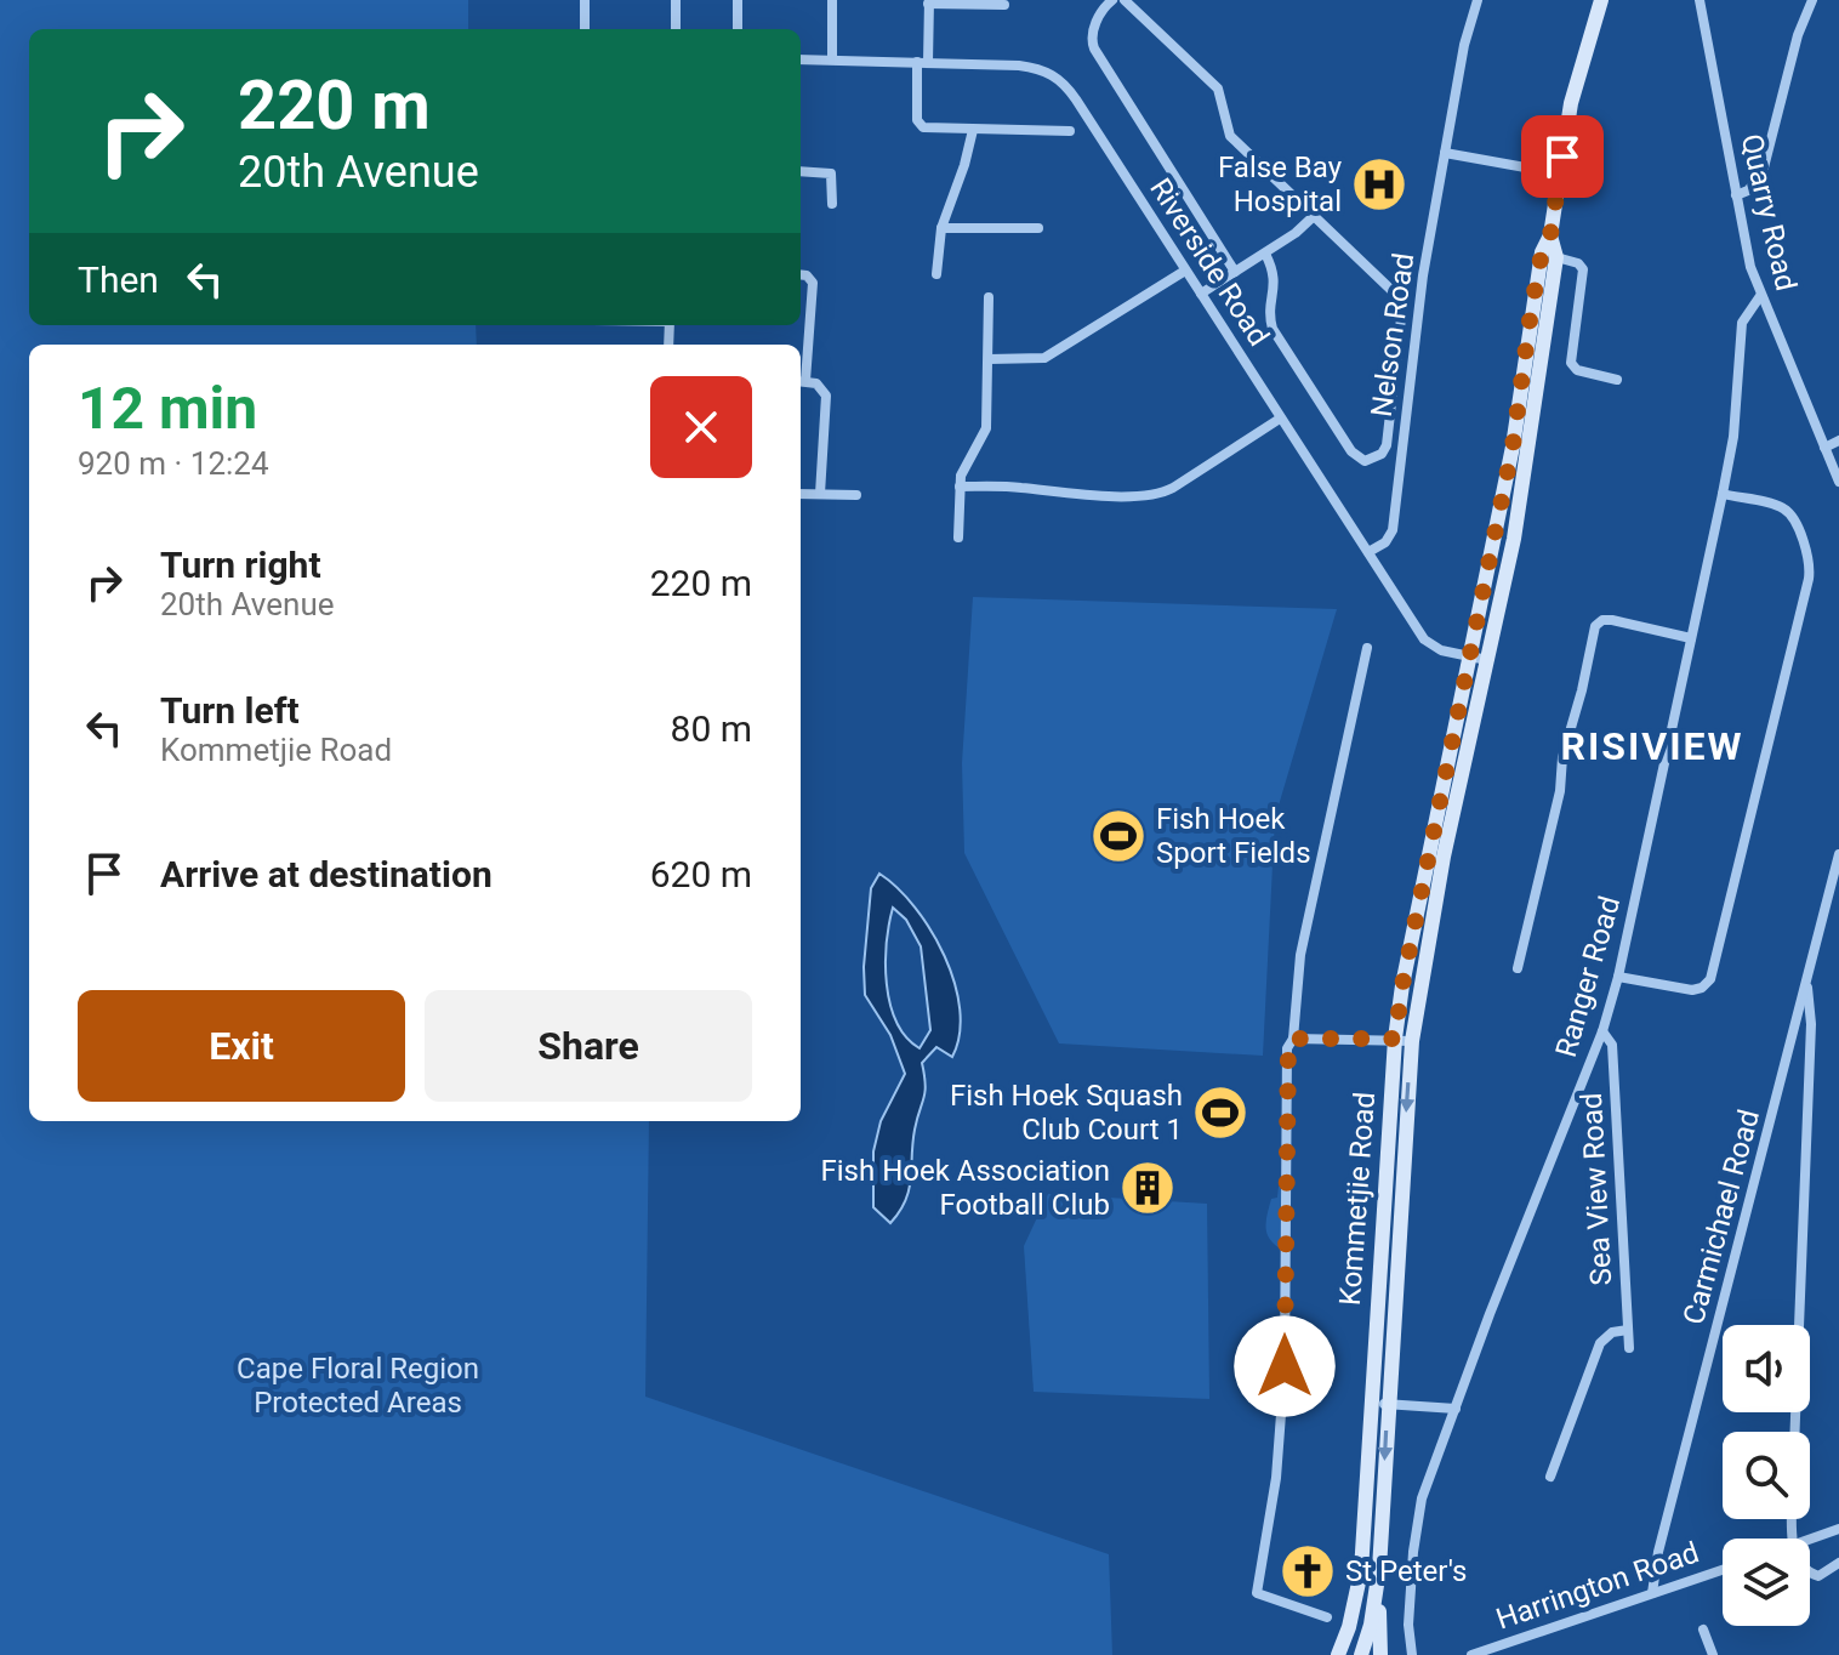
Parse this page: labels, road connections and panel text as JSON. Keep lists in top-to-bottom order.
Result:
{
  "streets": {
    "main road": ["Kommetjie Road"],
    "street": [
      "Quarry Road",
      "Riverside Road",
      "Nelson Road",
      "Ranger Road",
      "Sea View Road",
      "Carmichael Road",
      "Harrington Road"
    ]
  },
  "crossings": [
    ["Quarry Road", "Ranger Road"],
    ["Riverside Road", "Nelson Road"],
    ["Riverside Road", "Kommetjie Road"],
    ["Ranger Road", "Sea View Road"],
    ["Carmichael Road", "Harrington Road"]
  ],
  "districts": ["RISIVIEW"],
  "parks": ["Cape Floral Region Protected Areas"],
  "places": {
    "hospital": ["False Bay Hospital"],
    "sports": ["Fish Hoek Sport Fields", "Fish Hoek Squash Club Court 1"],
    "building": ["Fish Hoek Association Football Club"],
    "church": ["St Peter's"]
  },
  "page": {
    "turn": ["220 m", "20th Avenue"],
    "then": "Then",
    "heading": ["12 min", "920 m · 12:24"],
    "list": [
      {
        "name": "Turn right",
        "note": "20th Avenue",
        "value": "220 m"
      },
      {
        "name": "Turn left",
        "note": "Kommetjie Road",
        "value": "80 m"
      },
      {
        "name": "Arrive at destination",
        "value": "620 m"
      }
    ],
    "buttons": ["Exit", "Share"]
  }
}
